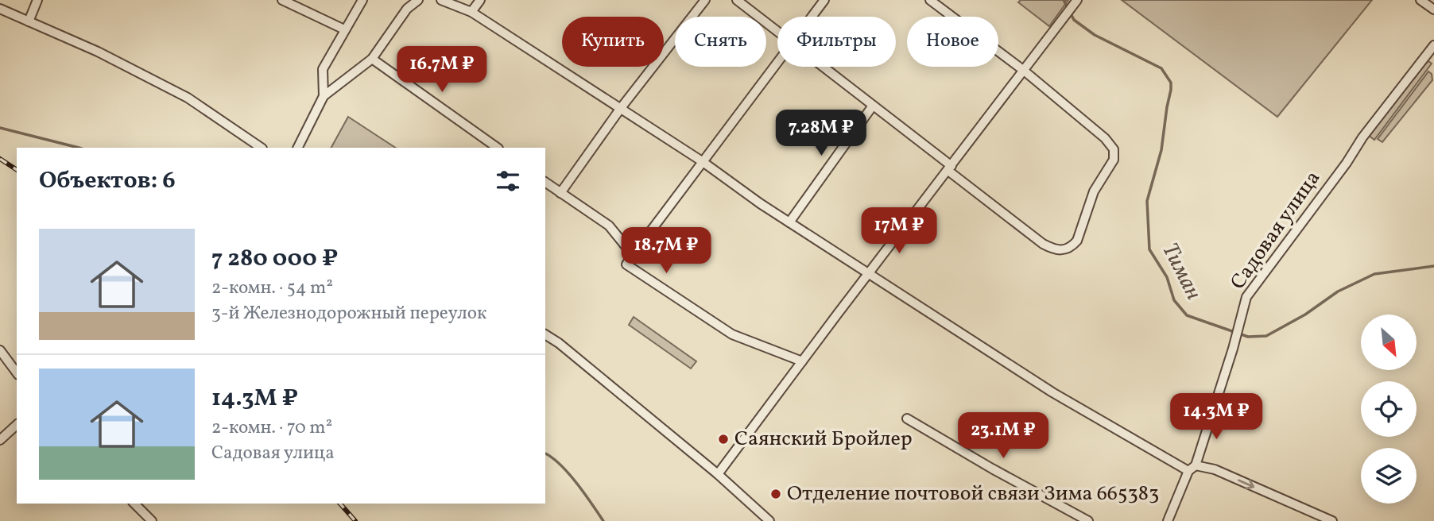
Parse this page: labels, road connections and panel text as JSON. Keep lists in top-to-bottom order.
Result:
{
  "streets": {
    "street": ["Садовая улица"]
  },
  "water": ["Тиман"],
  "places": ["Саянский Бройлер", "Отделение почтовой связи Зима 665383"],
  "north": "bottom right",
  "page": {
    "chip": [
      "Купить",
      "Снять",
      "Фильтры",
      "Новое"
    ],
    "price": [
      "16.7M ₽",
      "7.28M ₽",
      "17M ₽",
      "18.7M ₽",
      "14.3M ₽",
      "23.1M ₽"
    ],
    "heading": "Объектов: 6",
    "list": [
      {
        "name": "7 280 000 ₽",
        "note": "2-комн. · 54 m² · 3-й Железнодорожный переулок"
      },
      {
        "name": "14.3M ₽",
        "note": "2-комн. · 70 m² · Садовая улица"
      }
    ]
  }
}
